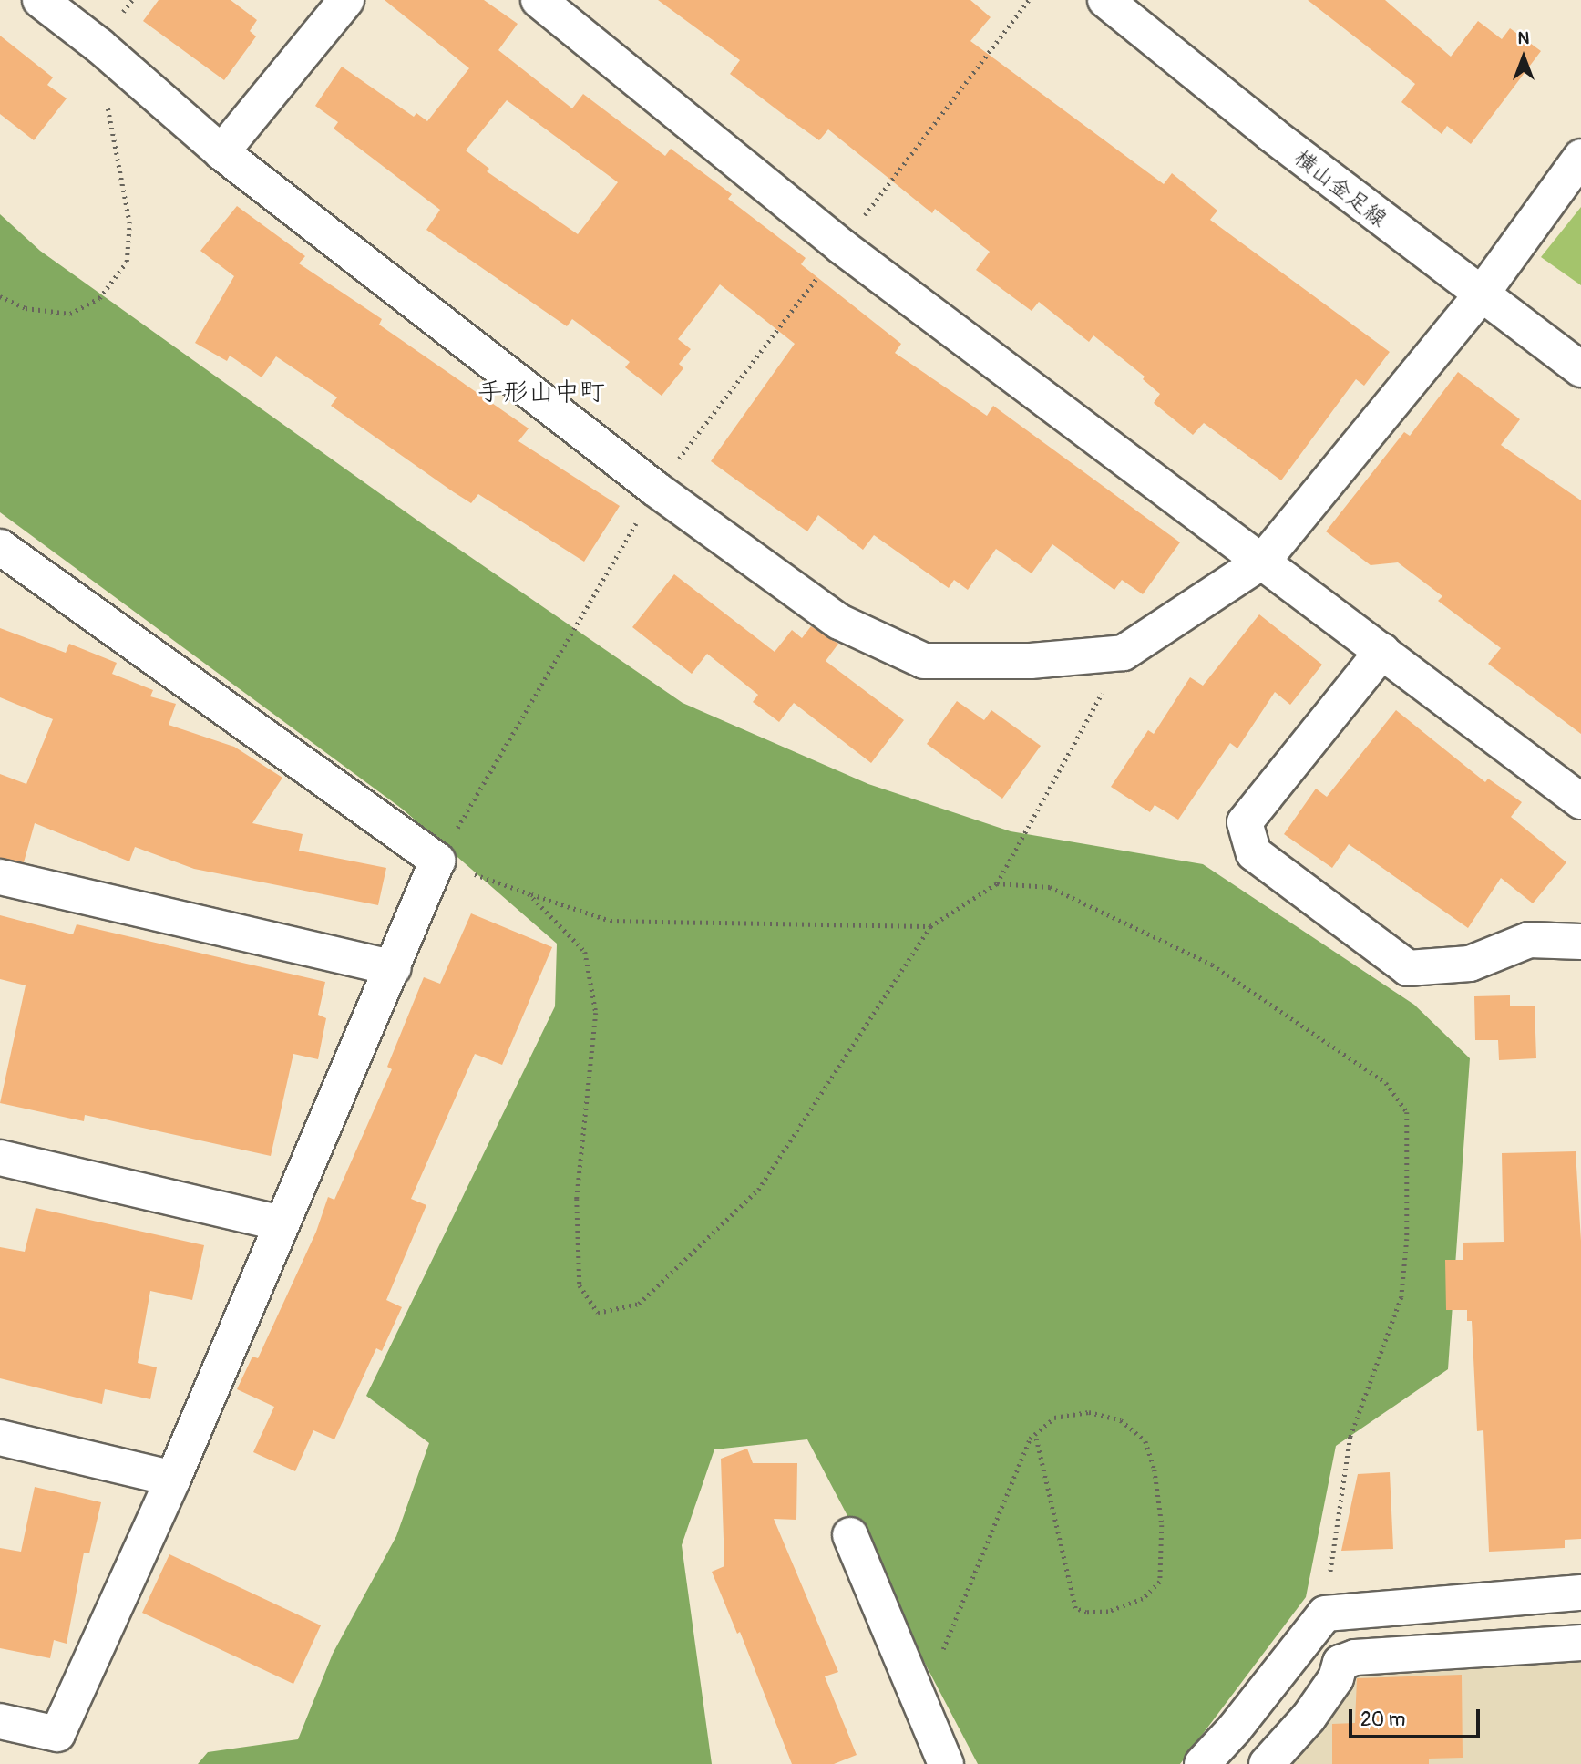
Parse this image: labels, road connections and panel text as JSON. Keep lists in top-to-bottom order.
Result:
{
  "streets": {
    "street": ["横山金足線"]
  },
  "districts": ["手形山中町"],
  "scale_bar": "20 m",
  "north": "top"
}
